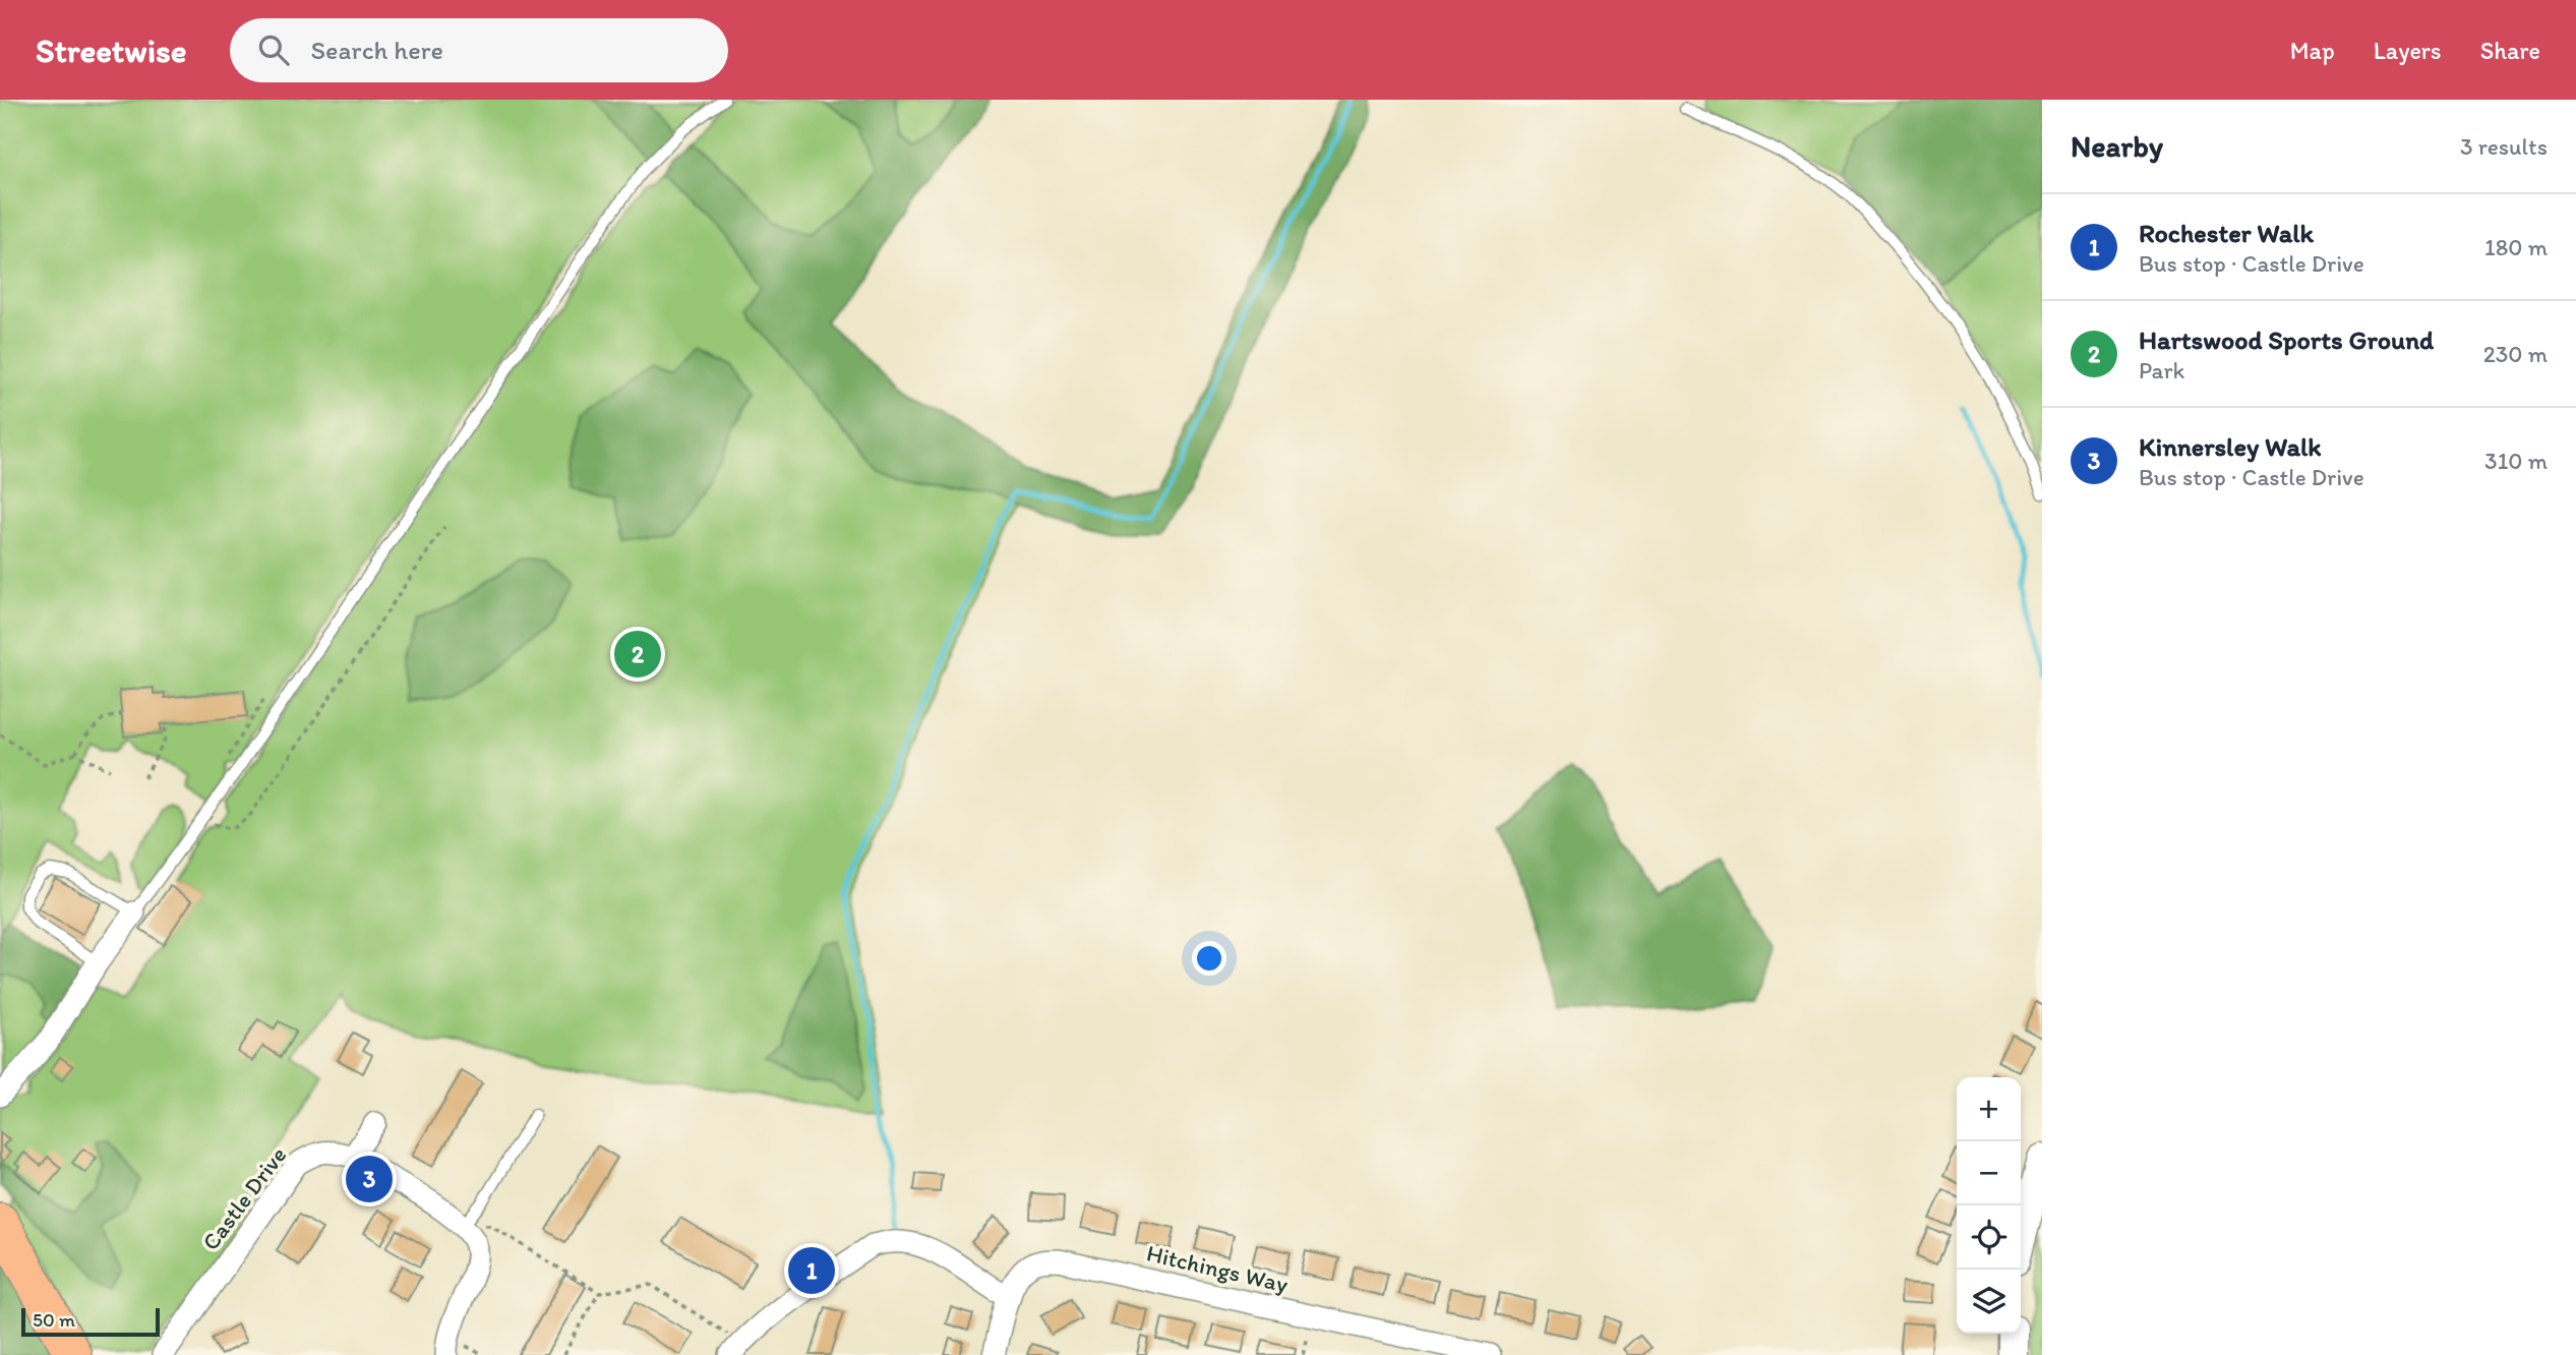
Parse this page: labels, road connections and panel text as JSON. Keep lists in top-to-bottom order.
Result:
{
  "streets": {
    "street": ["Castle Drive", "Hitchings Way"]
  },
  "scale_bar": "50 m",
  "page": {
    "header": "Streetwise",
    "search": "Search here",
    "nav": ["Map", "Layers", "Share"],
    "heading": ["Nearby", "3 results"],
    "list": [
      {
        "mark": "1",
        "name": "Rochester Walk",
        "note": "Bus stop · Castle Drive",
        "value": "180 m"
      },
      {
        "mark": "2",
        "name": "Hartswood Sports Ground",
        "note": "Park",
        "value": "230 m"
      },
      {
        "mark": "3",
        "name": "Kinnersley Walk",
        "note": "Bus stop · Castle Drive",
        "value": "310 m"
      }
    ],
    "pins": ["2", "3", "1"],
    "map_buttons": ["+", "−"],
    "scale": "50 m"
  }
}
